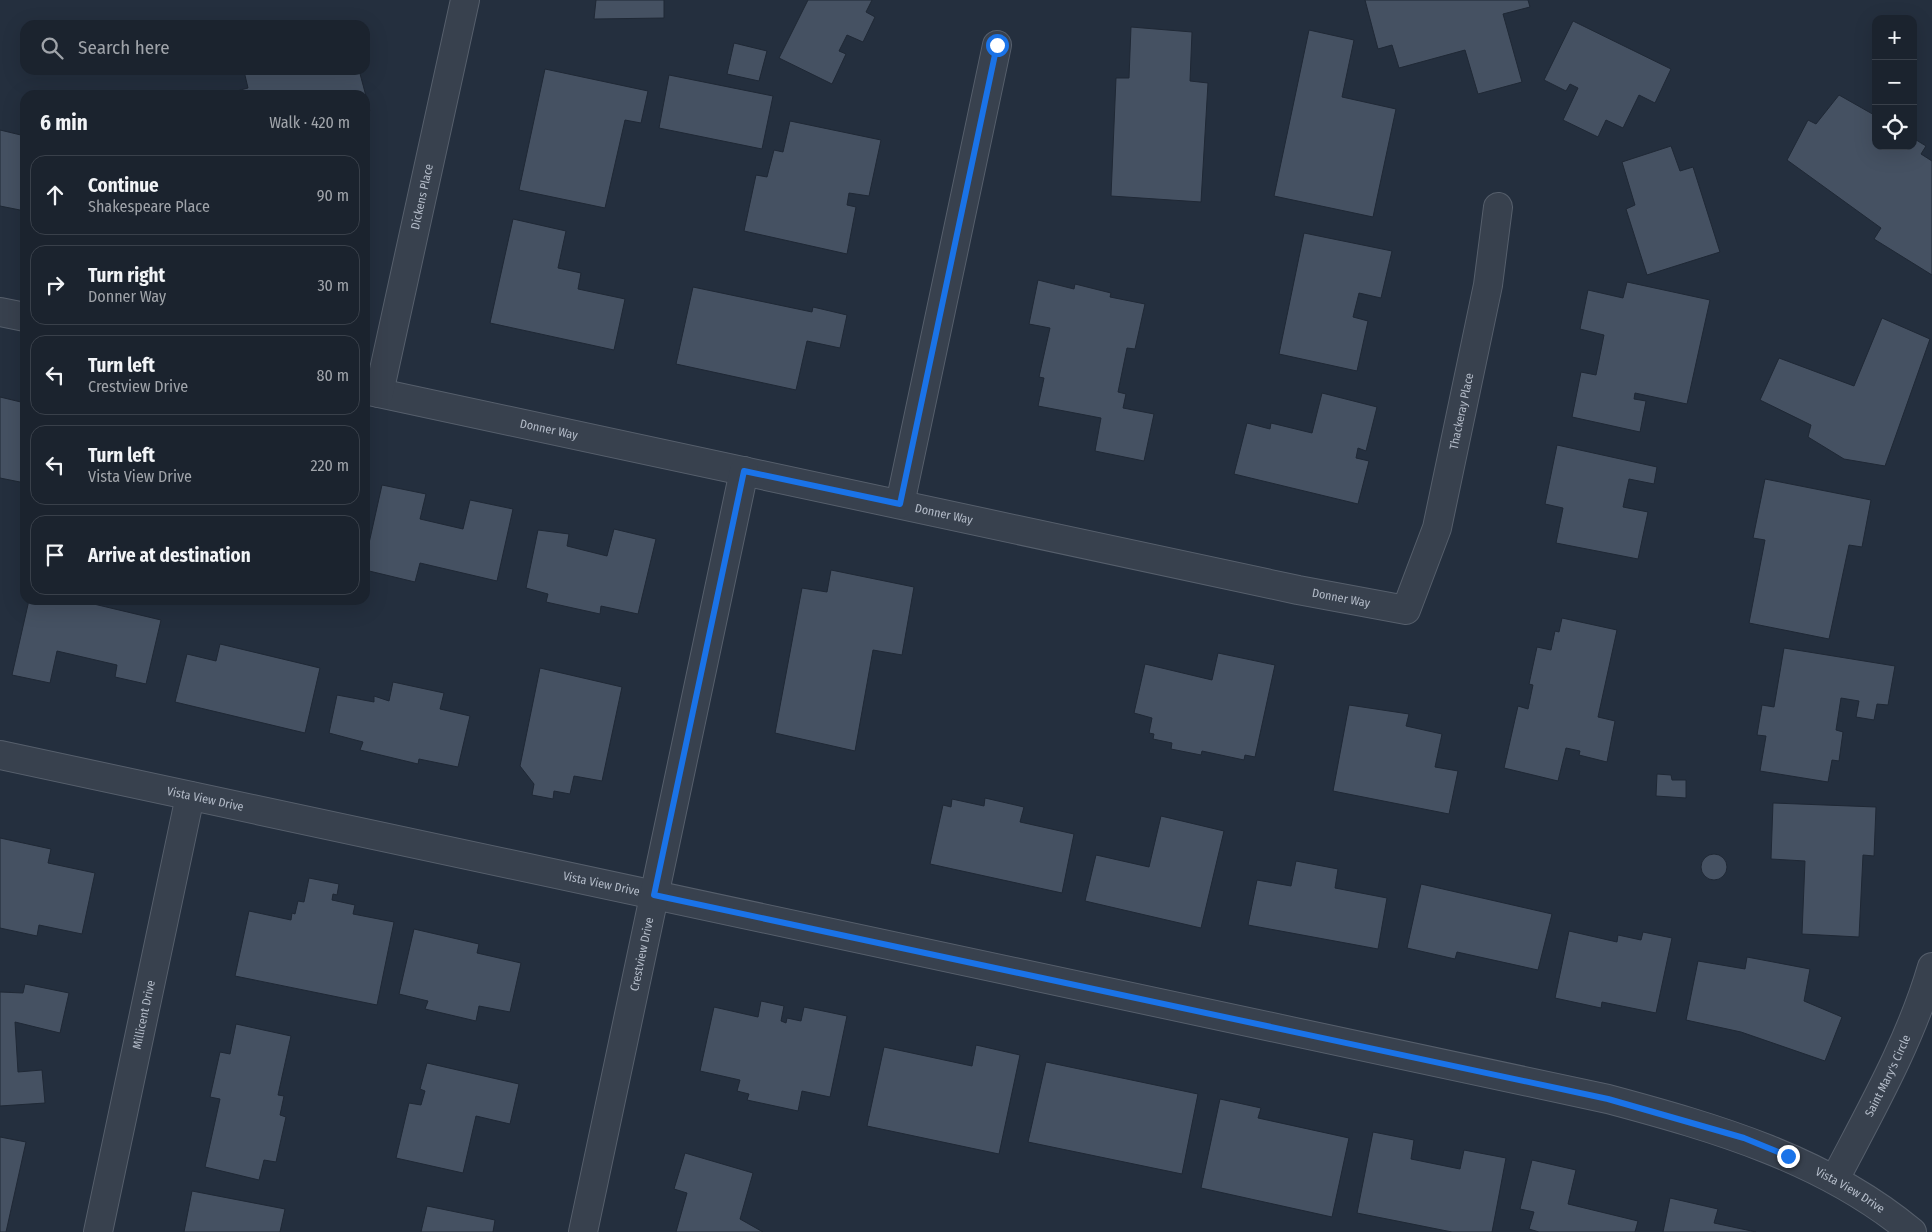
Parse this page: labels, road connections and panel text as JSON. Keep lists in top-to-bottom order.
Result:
{
  "streets": {
    "street": [
      "Dickens Place",
      "Thackeray Place",
      "Donner Way",
      "Vista View Drive",
      "Crestview Drive",
      "Millicent Drive",
      "Saint Mary's Circle"
    ]
  },
  "crossings": [
    ["Dickens Place", "Donner Way"],
    ["Thackeray Place", "Donner Way"],
    ["Donner Way", "Crestview Drive"],
    ["Vista View Drive", "Crestview Drive"],
    ["Vista View Drive", "Millicent Drive"],
    ["Vista View Drive", "Saint Mary's Circle"]
  ],
  "page": {
    "map_buttons": ["+", "−"],
    "search": "Search here",
    "heading": ["6 min", "Walk · 420 m"],
    "list": [
      ["Continue", "Shakespeare Place", "90 m"],
      ["Turn right", "Donner Way", "30 m"],
      ["Turn left", "Crestview Drive", "80 m"],
      ["Turn left", "Vista View Drive", "220 m"],
      "Arrive at destination"
    ]
  }
}
